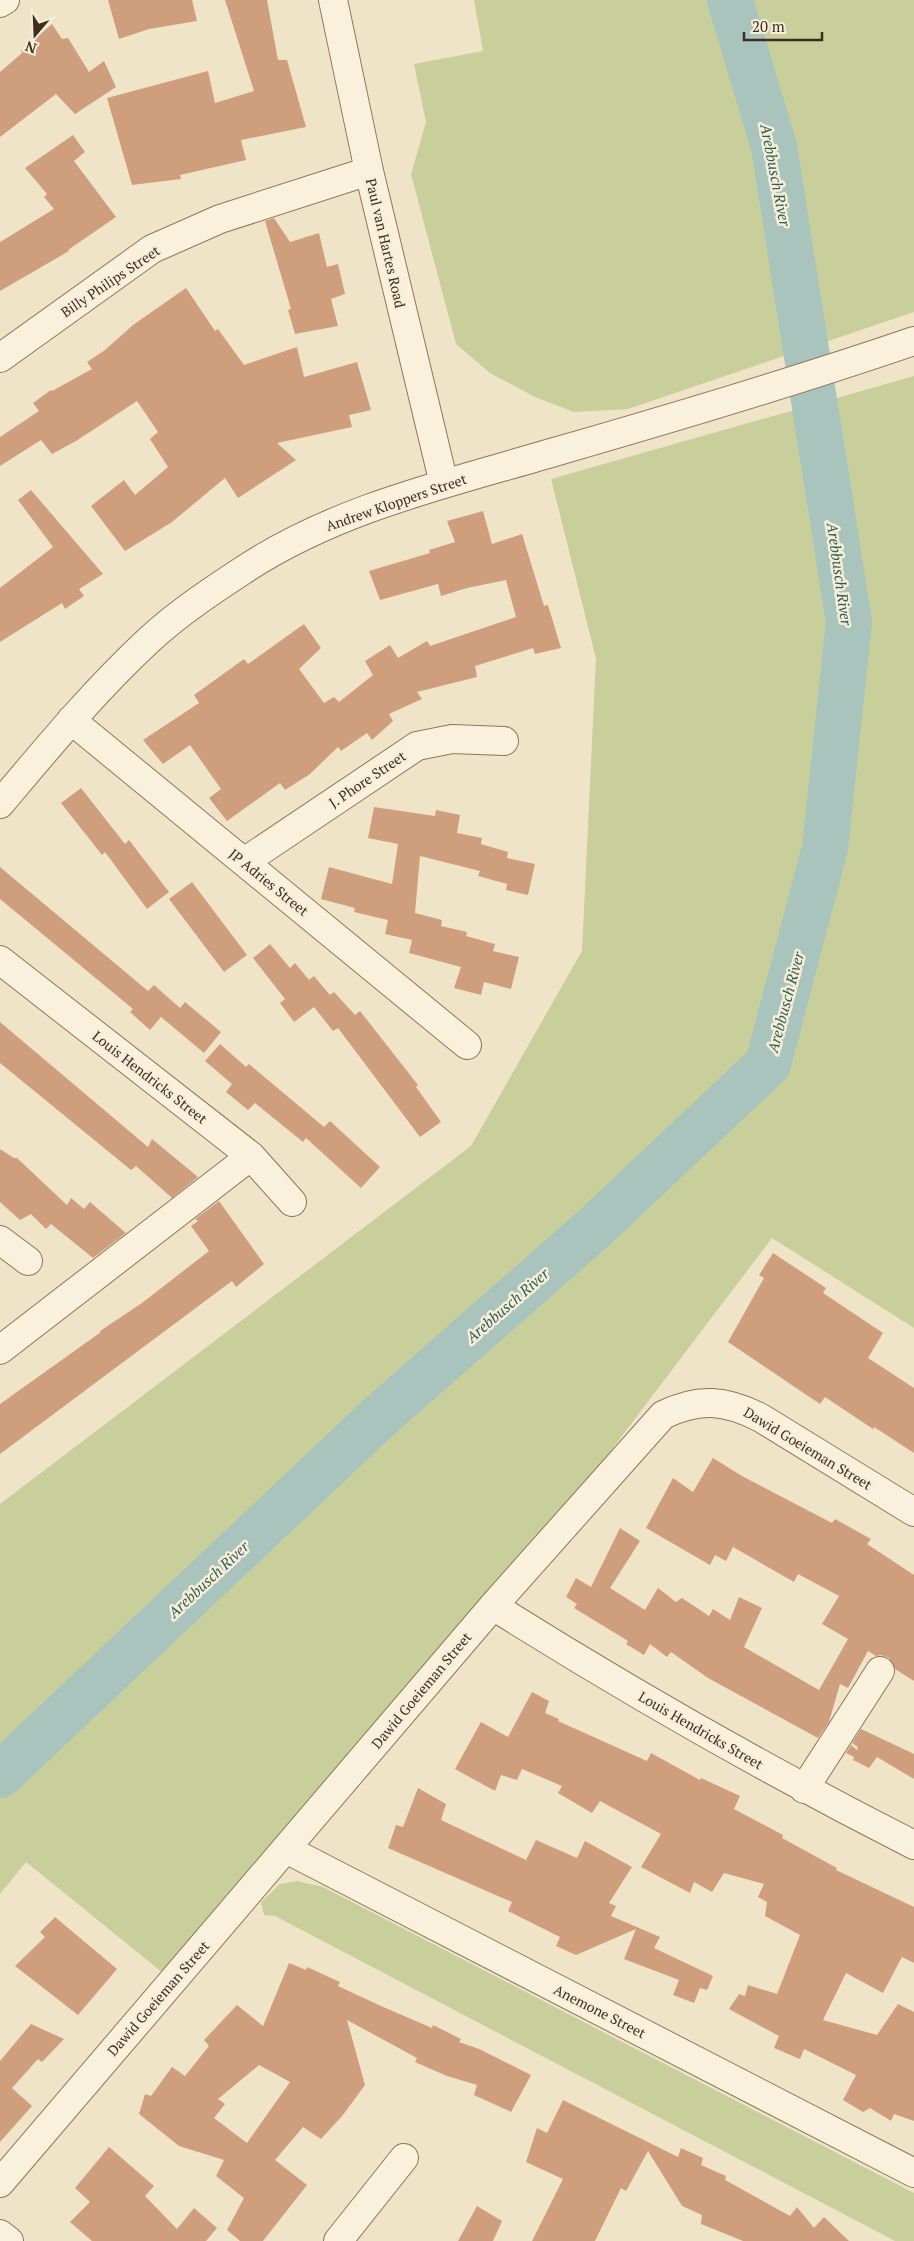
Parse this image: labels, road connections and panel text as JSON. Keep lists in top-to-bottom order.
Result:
{
  "streets": {
    "street": [
      "Paul van Hartes Road",
      "Billy Philips Street",
      "Andrew Kloppers Street",
      "J. Phore Street",
      "JP Adries Street",
      "Louis Hendricks Street",
      "Dawid Goeieman Street",
      "Anemone Street"
    ]
  },
  "crossings": [
    ["Paul van Hartes Road", "Billy Philips Street"],
    ["Paul van Hartes Road", "Andrew Kloppers Street"],
    ["Andrew Kloppers Street", "JP Adries Street"],
    ["J. Phore Street", "JP Adries Street"],
    ["Louis Hendricks Street", "Dawid Goeieman Street"],
    ["Dawid Goeieman Street", "Anemone Street"]
  ],
  "water": ["Arebbusch River"],
  "scale_bar": "20 m",
  "north": "bottom"
}
